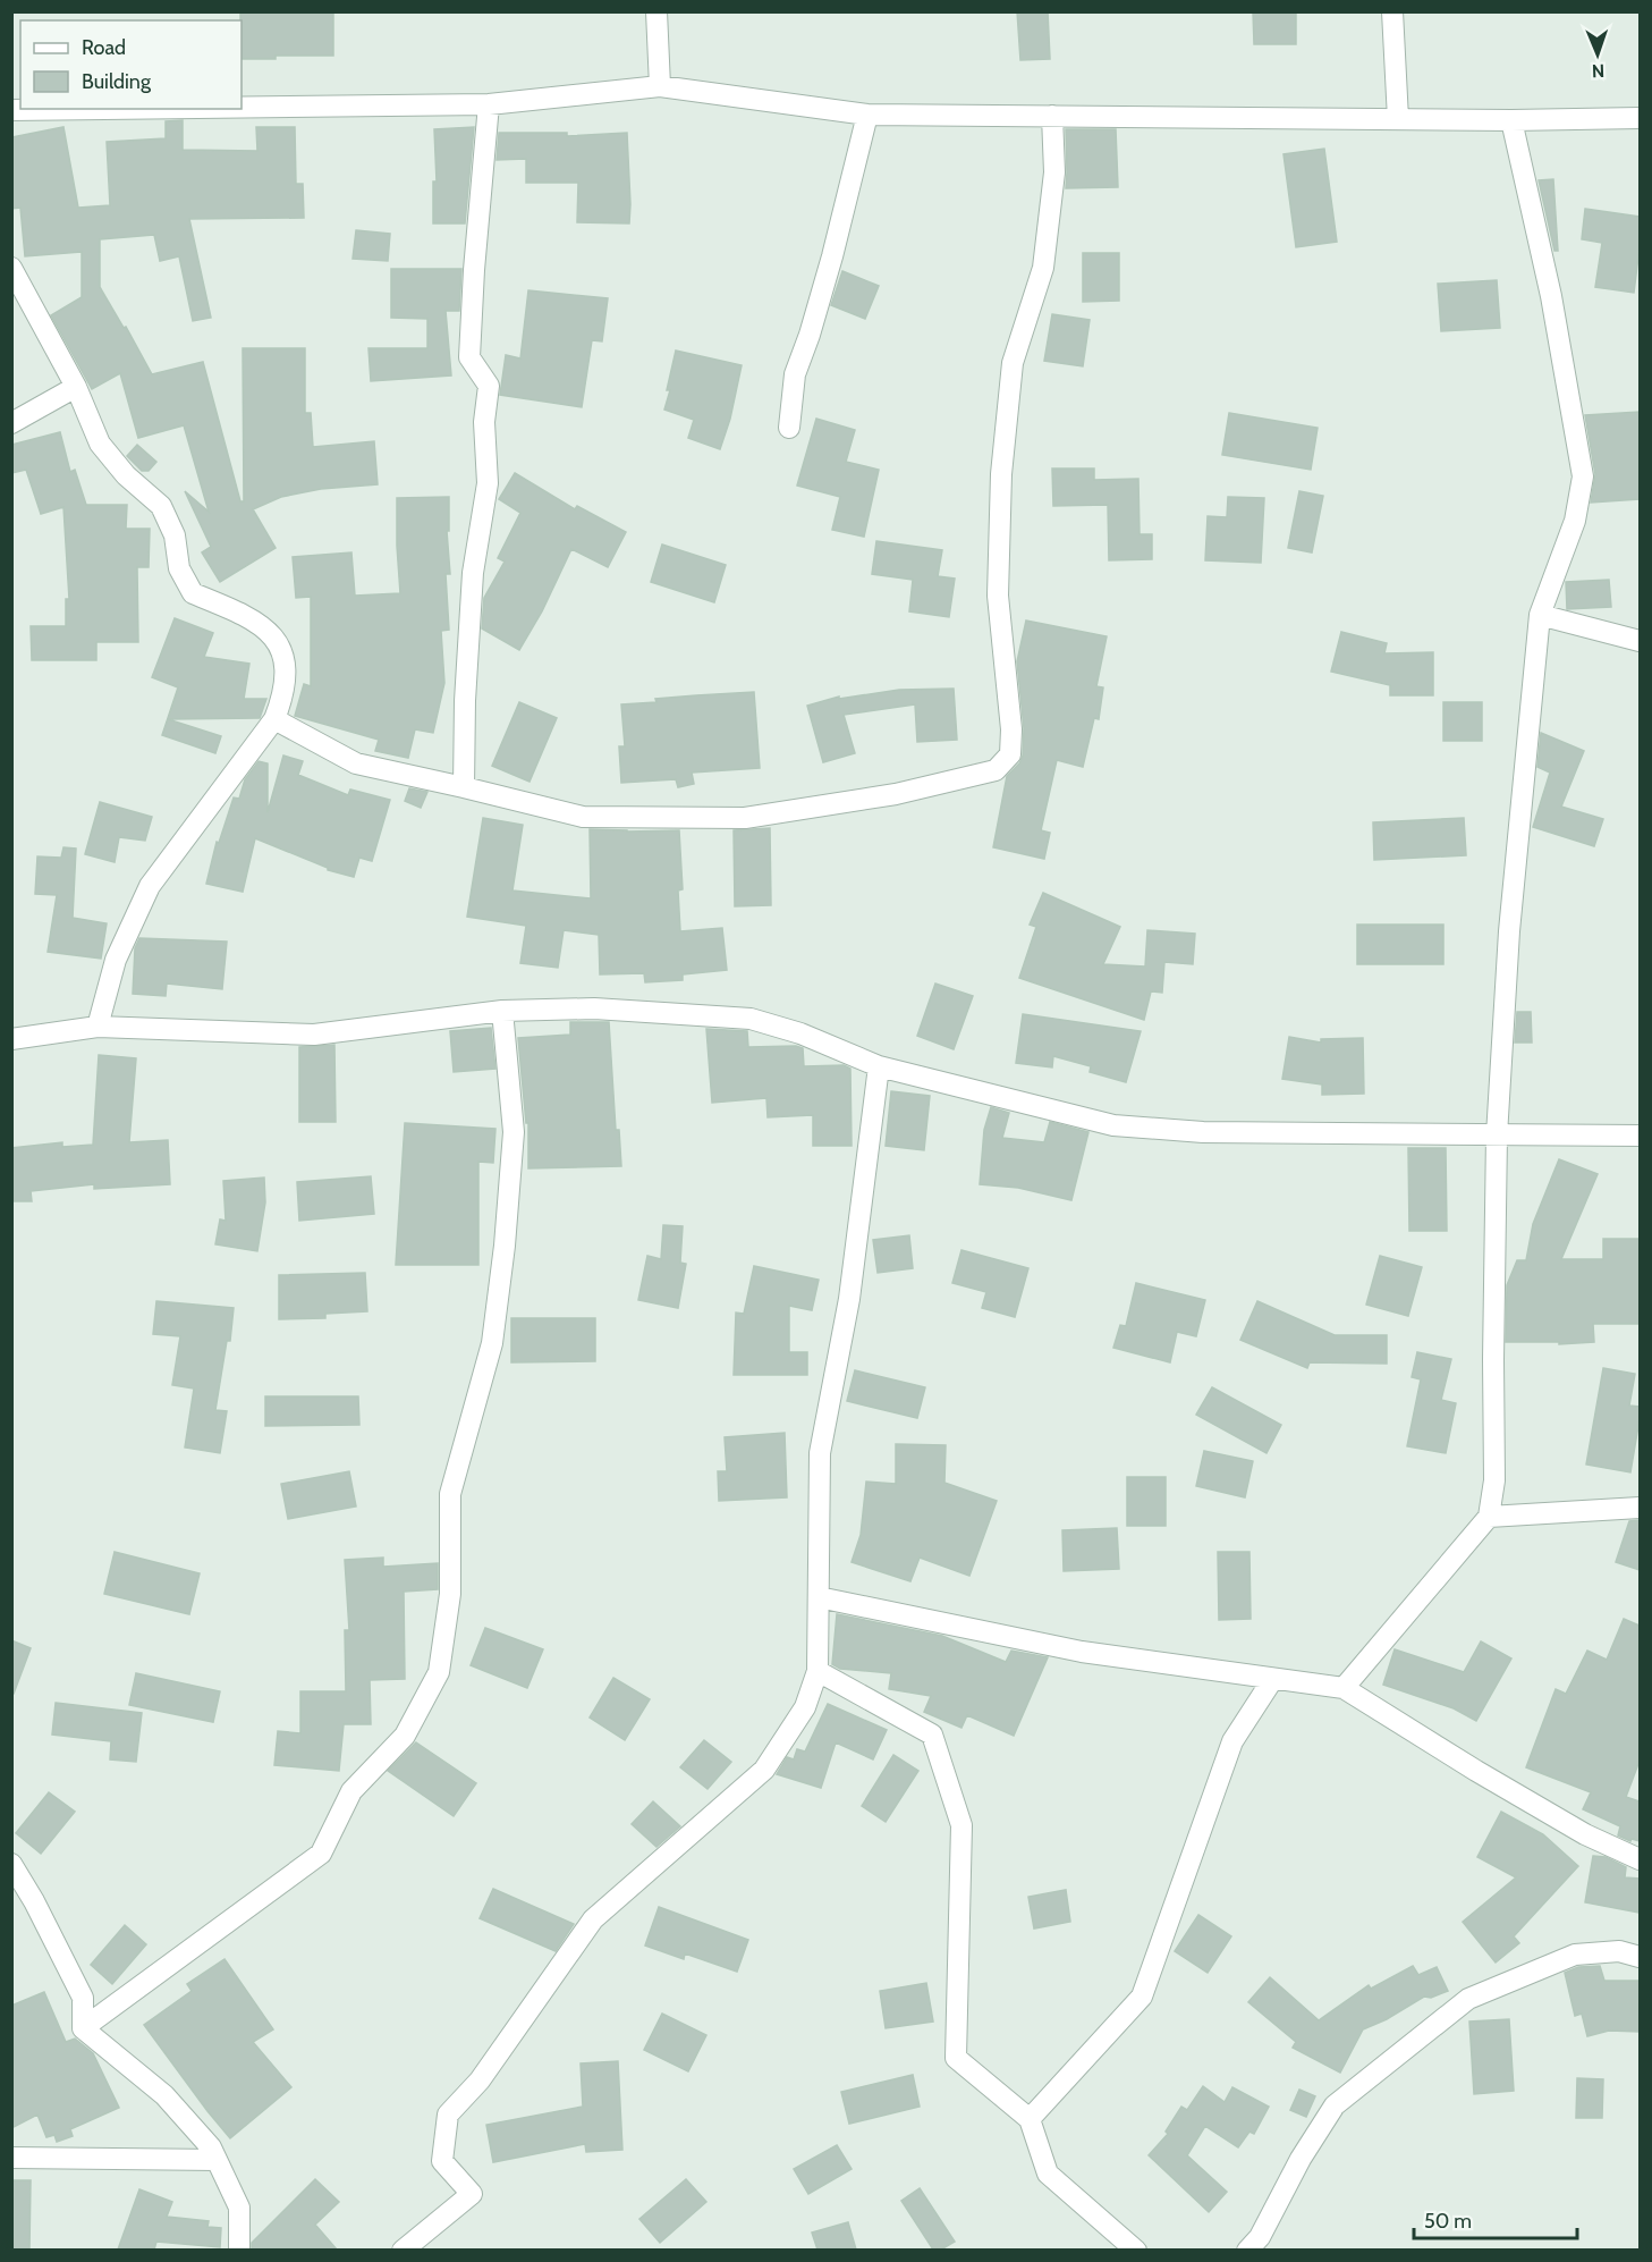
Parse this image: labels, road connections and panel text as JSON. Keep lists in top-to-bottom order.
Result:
{
  "legend": ["Road", "Building"],
  "scale_bar": "50 m",
  "north": "bottom"
}
